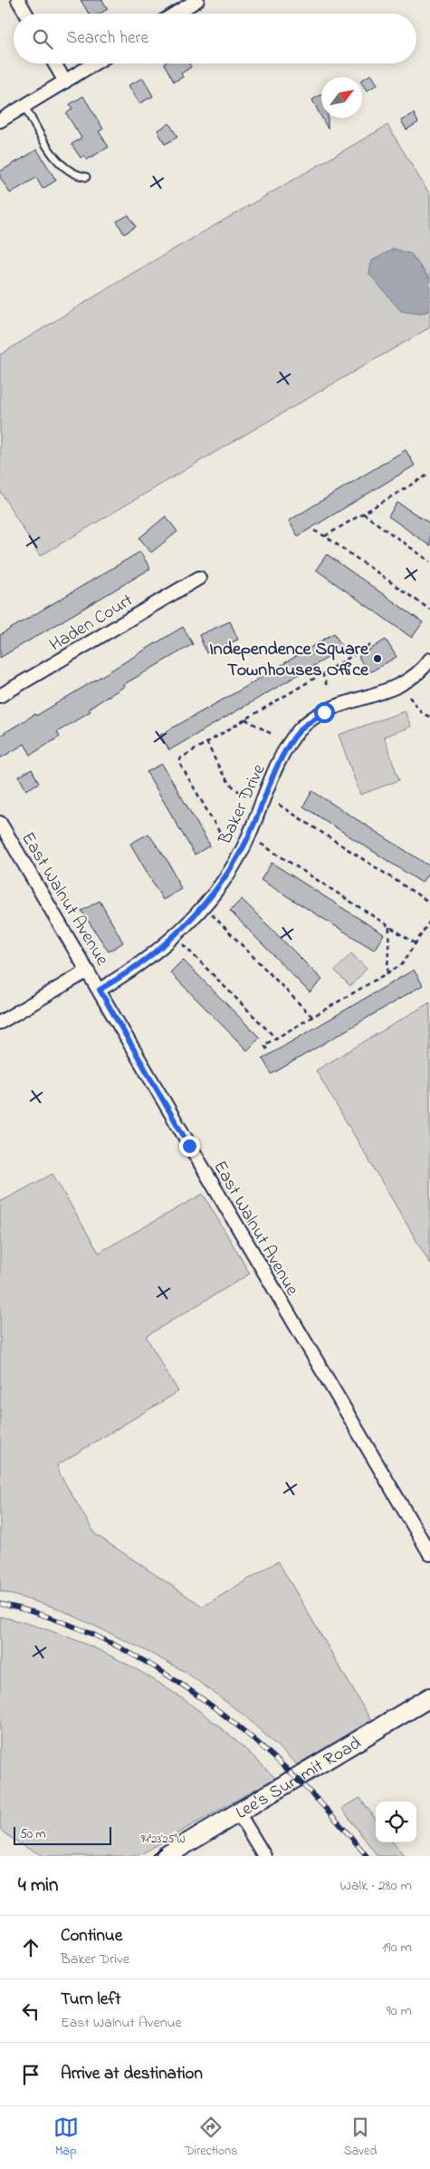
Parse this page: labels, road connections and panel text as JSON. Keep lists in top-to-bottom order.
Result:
{
  "streets": {
    "main road": ["Lee's Summit Road"],
    "street": ["Haden Court", "Baker Drive", "East Walnut Avenue"]
  },
  "crossings": [
    ["Baker Drive", "East Walnut Avenue"]
  ],
  "places": ["Independence Square Townhouses Office"],
  "scale_bar": "50 m",
  "north": "top right",
  "page": {
    "search": "Search here",
    "scale": "50 m",
    "heading": ["4 min", "Walk · 280 m"],
    "list": [
      ["Continue", "Baker Drive", "190 m"],
      ["Turn left", "East Walnut Avenue", "90 m"],
      "Arrive at destination"
    ],
    "nav": ["Map", "Directions", "Saved"]
  },
  "coordinates": ["94°23'25\"W"]
}
